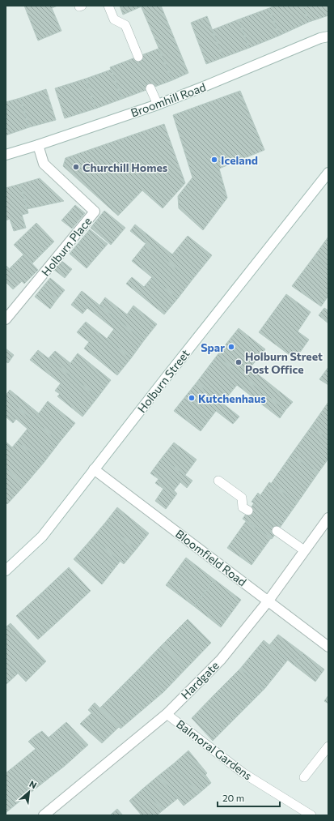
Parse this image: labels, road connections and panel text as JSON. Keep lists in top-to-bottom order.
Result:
{
  "streets": {
    "street": [
      "Broomhill Road",
      "Holburn Place",
      "Holburn Street",
      "Bloomfield Road",
      "Hardgate"
    ],
    "lane": ["Balmoral Gardens"]
  },
  "crossings": [
    ["Broomhill Road", "Holburn Place"],
    ["Holburn Street", "Bloomfield Road"],
    ["Bloomfield Road", "Hardgate"],
    ["Hardgate", "Balmoral Gardens"]
  ],
  "places": [
    "Iceland",
    "Churchill Homes",
    "Spar",
    "Holburn Street Post Office",
    "Kutchenhaus"
  ],
  "scale_bar": "20 m",
  "north": "top right"
}
